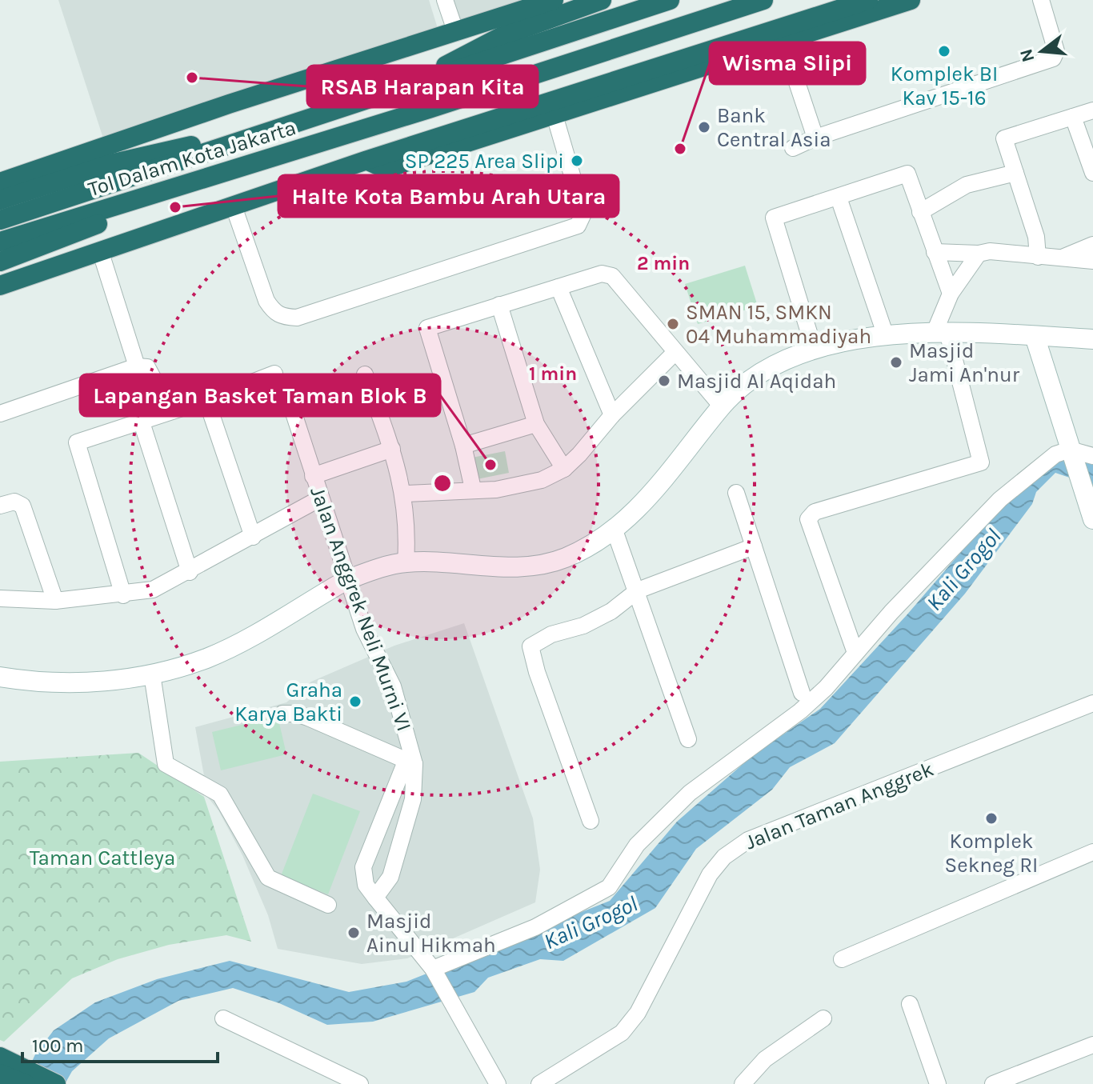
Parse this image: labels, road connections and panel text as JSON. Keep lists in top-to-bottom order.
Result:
{
  "streets": {
    "highway": ["Tol Dalam Kota Jakarta"],
    "street": ["Jalan Anggrek Neli Murni VI", "Jalan Taman Anggrek"]
  },
  "water": ["Kali Grogol"],
  "parks": ["Taman Cattleya"],
  "places": [
    "Komplek BI Kav 15-16",
    "RSAB Harapan Kita",
    "Bank Central Asia",
    "Wisma Slipi",
    "SP 225 Area Slipi",
    "Halte Kota Bambu Arah Utara",
    "SMAN 15, SMKN 04 Muhammadiyah",
    "Masjid Jami An'nur",
    "Masjid Al Aqidah",
    "Lapangan Basket Taman Blok B",
    "Graha Karya Bakti",
    "Komplek Sekneg RI",
    "Masjid Ainul Hikmah"
  ],
  "scale_bar": "100 m",
  "north": "left",
  "rings": ["2 min", "1 min"]
}
